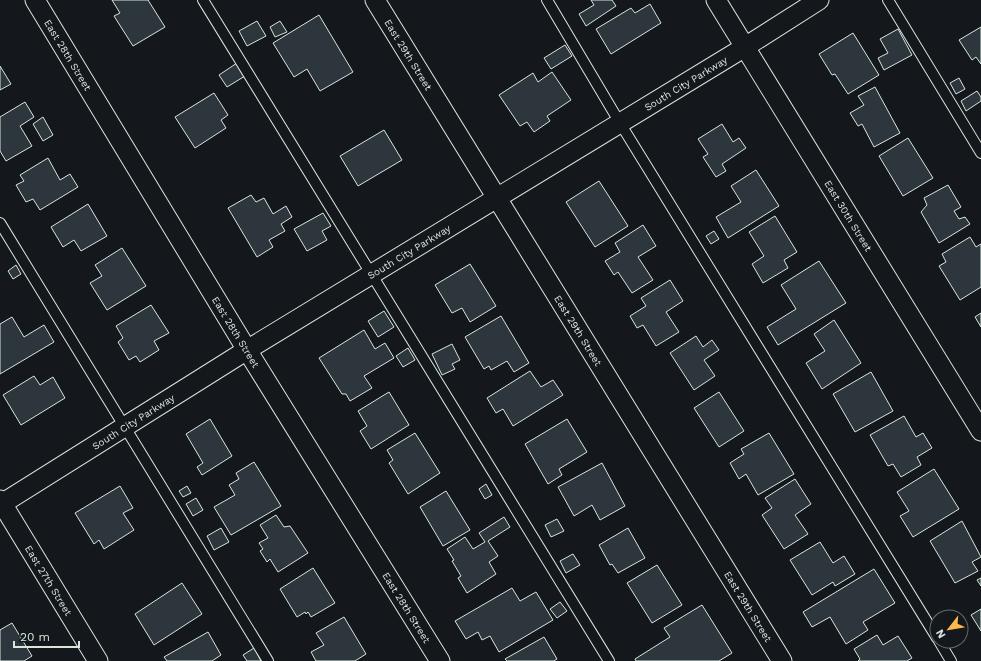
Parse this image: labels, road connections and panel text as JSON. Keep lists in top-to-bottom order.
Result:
{
  "streets": {
    "street": [
      "East 28th Street",
      "East 29th Street",
      "South City Parkway",
      "East 30th Street",
      "East 27th Street"
    ]
  },
  "crossings": [
    ["East 28th Street", "South City Parkway"],
    ["East 29th Street", "South City Parkway"],
    ["South City Parkway", "East 30th Street"],
    ["South City Parkway", "East 27th Street"]
  ],
  "scale_bar": "20 m",
  "north": "bottom left"
}
